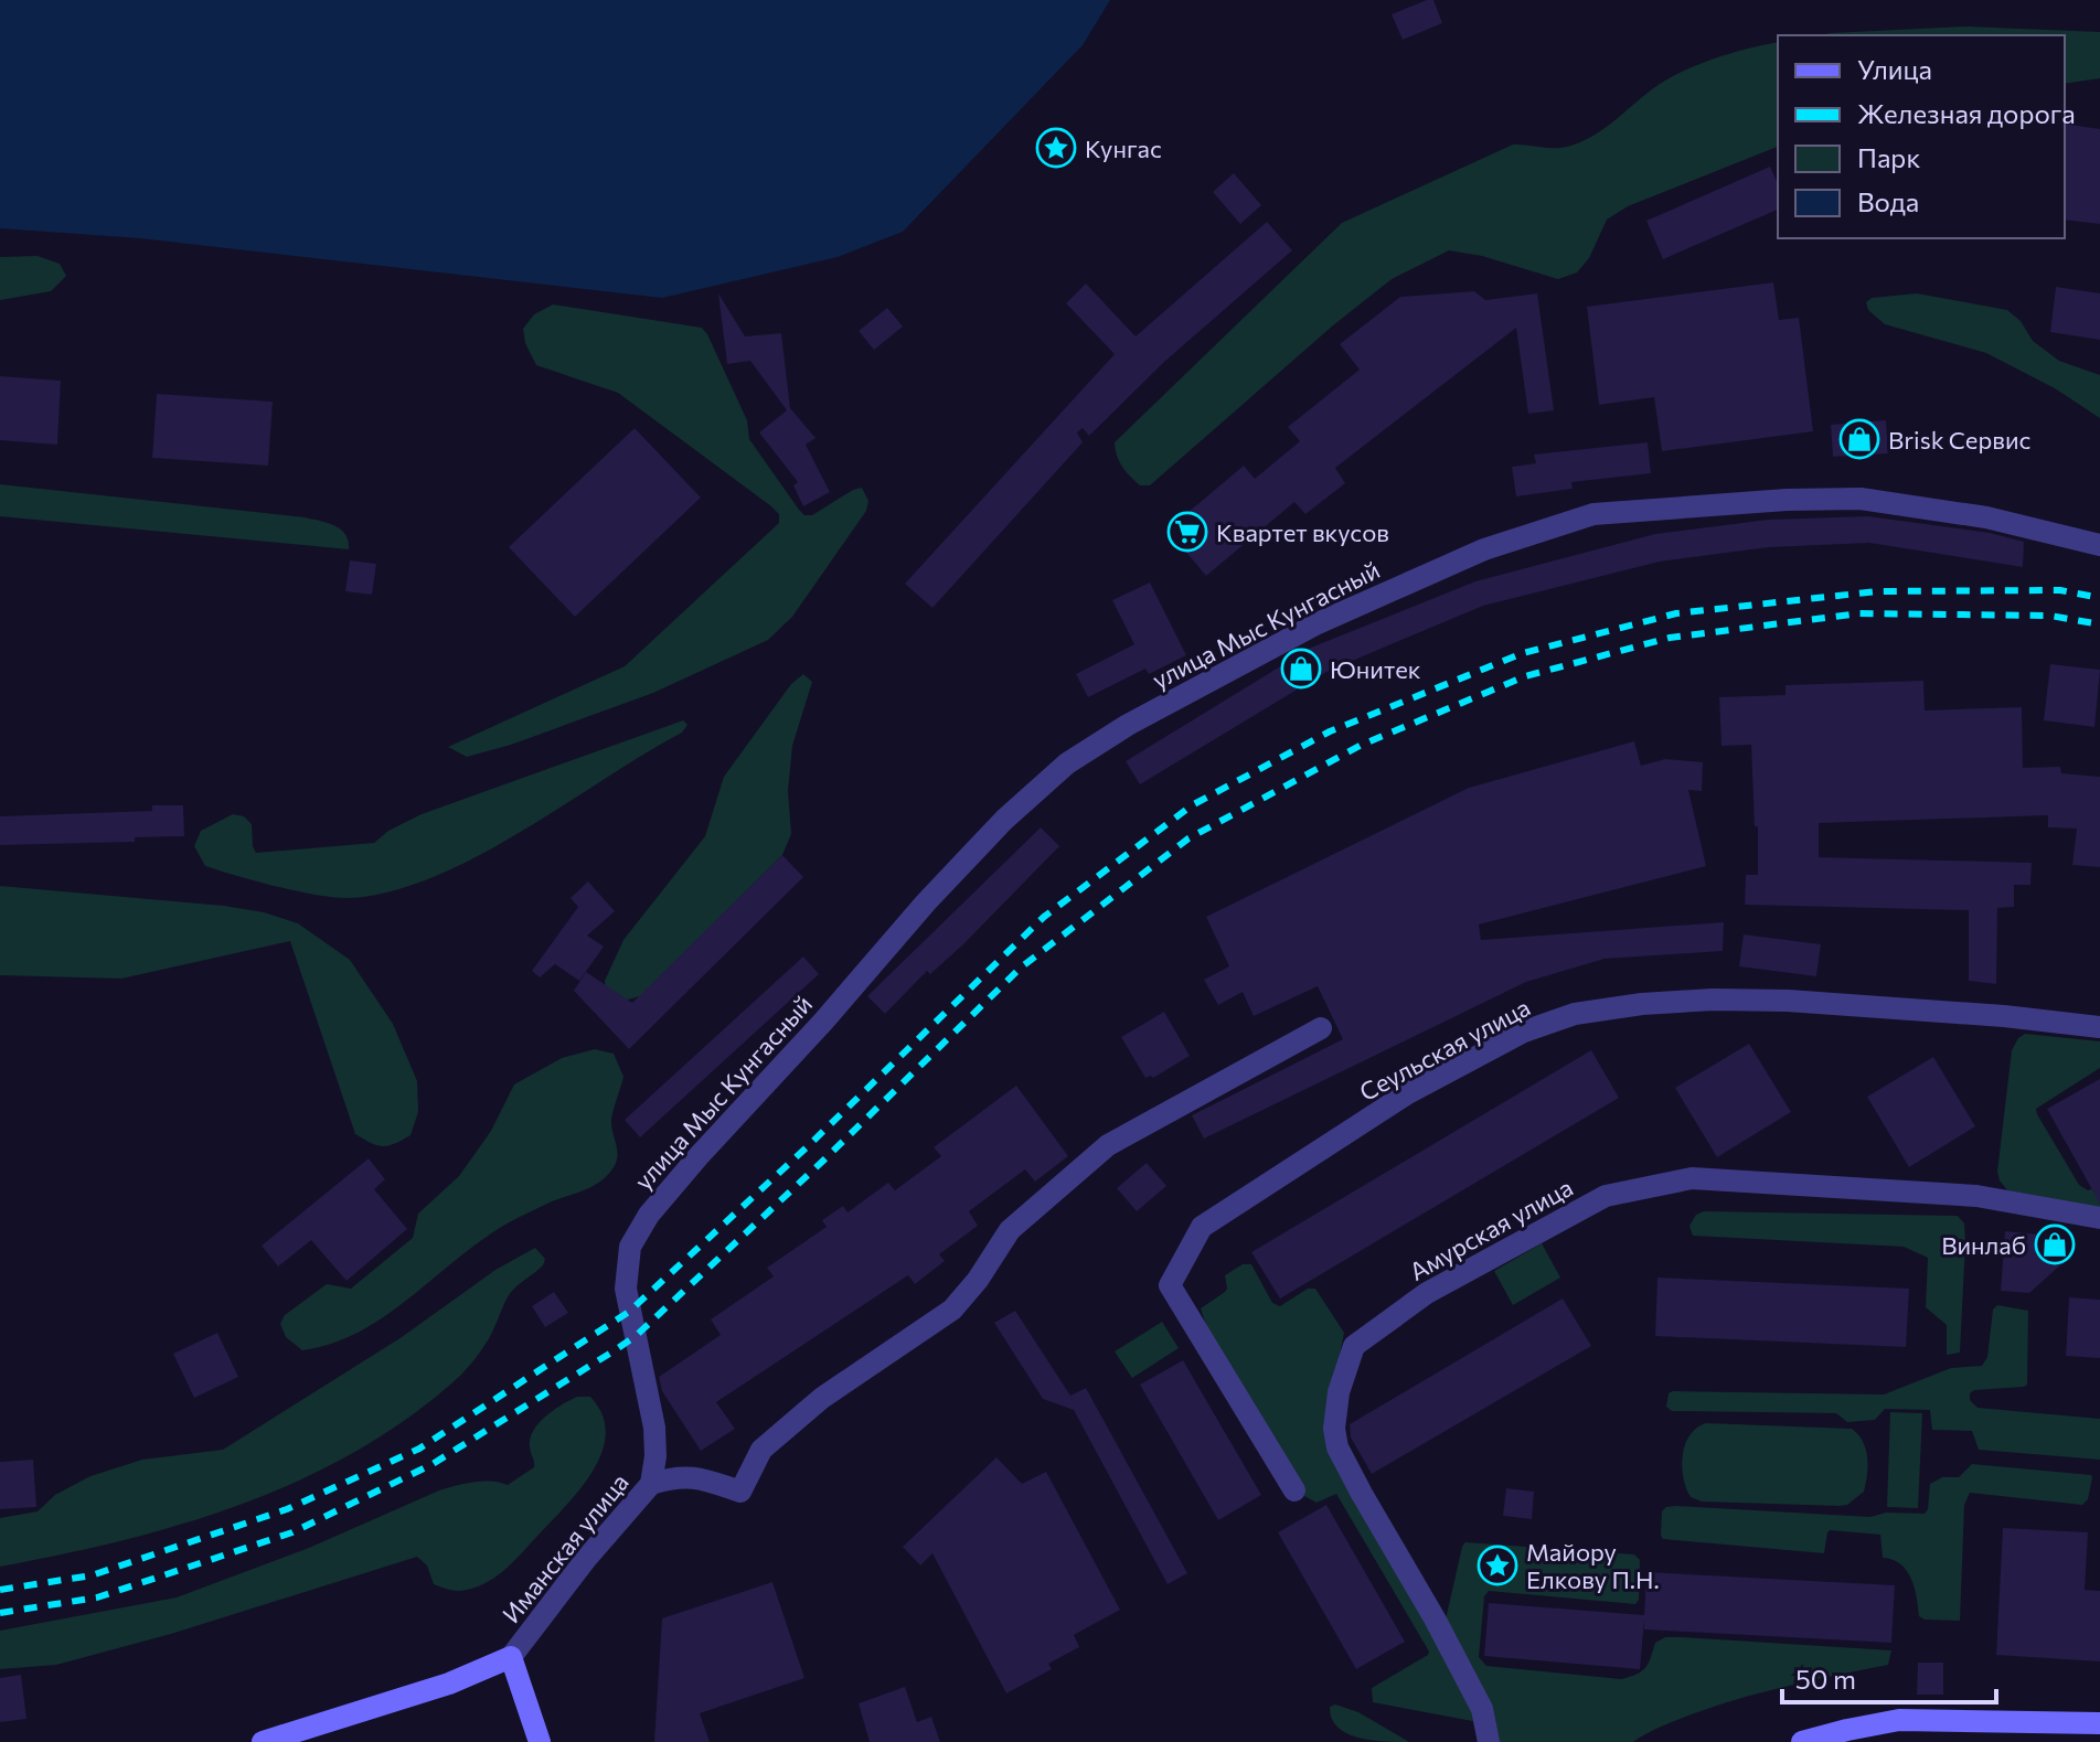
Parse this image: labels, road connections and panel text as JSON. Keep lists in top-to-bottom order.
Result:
{
  "streets": {
    "main road": ["Иманская улица"],
    "street": ["улица Мыс Кунгасный", "Сеульская улица", "Амурская улица"]
  },
  "crossings": [
    ["улица Мыс Кунгасный", "Иманская улица"]
  ],
  "places": {
    "place": ["Кунгас", "Майору Елкову П.Н."],
    "shop": ["Brisk Сервис", "Юнитек", "Винлаб"],
    "supermarket": ["Квартет вкусов"]
  },
  "legend": [
    "Улица",
    "Железная дорога",
    "Парк",
    "Вода"
  ],
  "scale_bar": "50 m"
}
